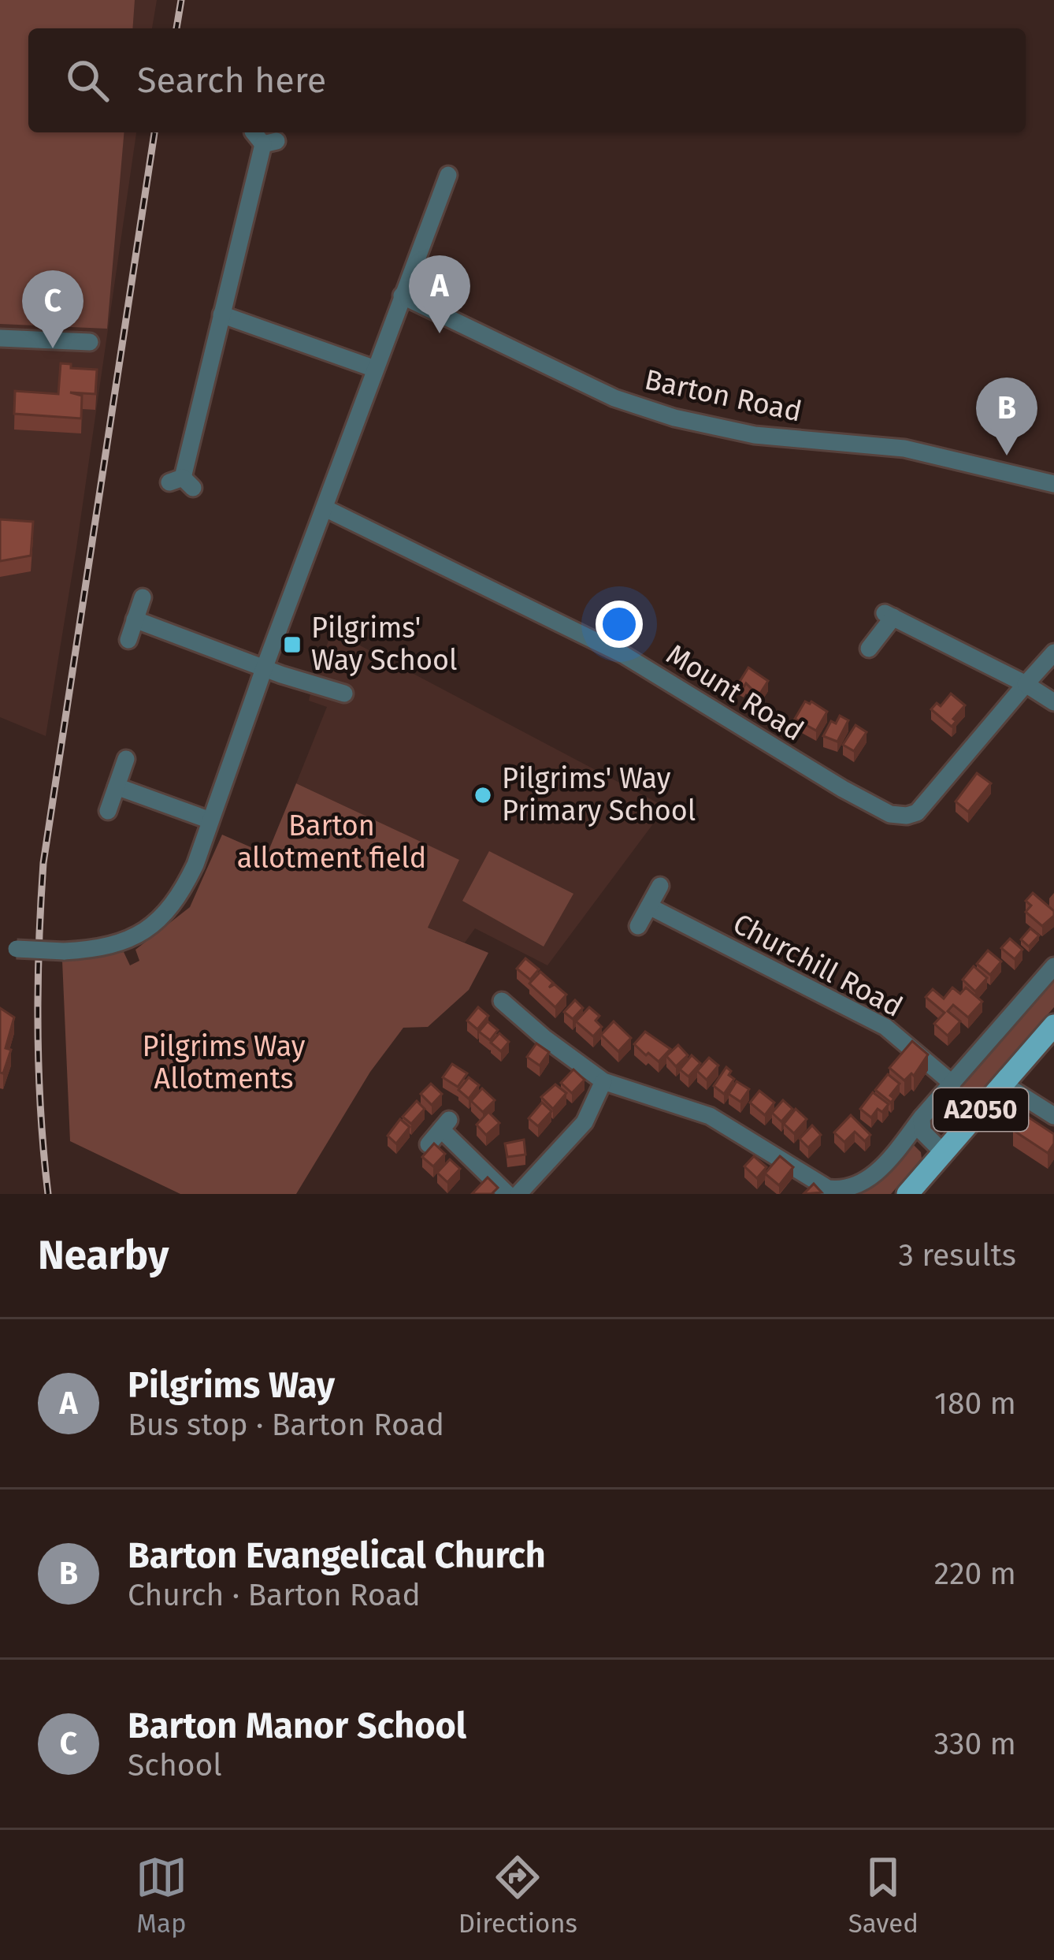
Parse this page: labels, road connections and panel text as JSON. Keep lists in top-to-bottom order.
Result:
{
  "streets": {
    "main road": ["A2050"],
    "street": ["Barton Road", "Mount Road", "Churchill Road"]
  },
  "parks": ["Barton allotment field", "Pilgrims Way Allotments"],
  "places": {
    "transit": ["Pilgrims' Way School"],
    "other": ["Pilgrims' Way Primary School"]
  },
  "page": {
    "search": "Search here",
    "pins": ["A", "C", "B"],
    "heading": ["Nearby", "3 results"],
    "list": [
      {
        "mark": "A",
        "name": "Pilgrims Way",
        "note": "Bus stop · Barton Road",
        "value": "180 m"
      },
      {
        "mark": "B",
        "name": "Barton Evangelical Church",
        "note": "Church · Barton Road",
        "value": "220 m"
      },
      {
        "mark": "C",
        "name": "Barton Manor School",
        "note": "School",
        "value": "330 m"
      }
    ],
    "nav": ["Map", "Directions", "Saved"]
  }
}
